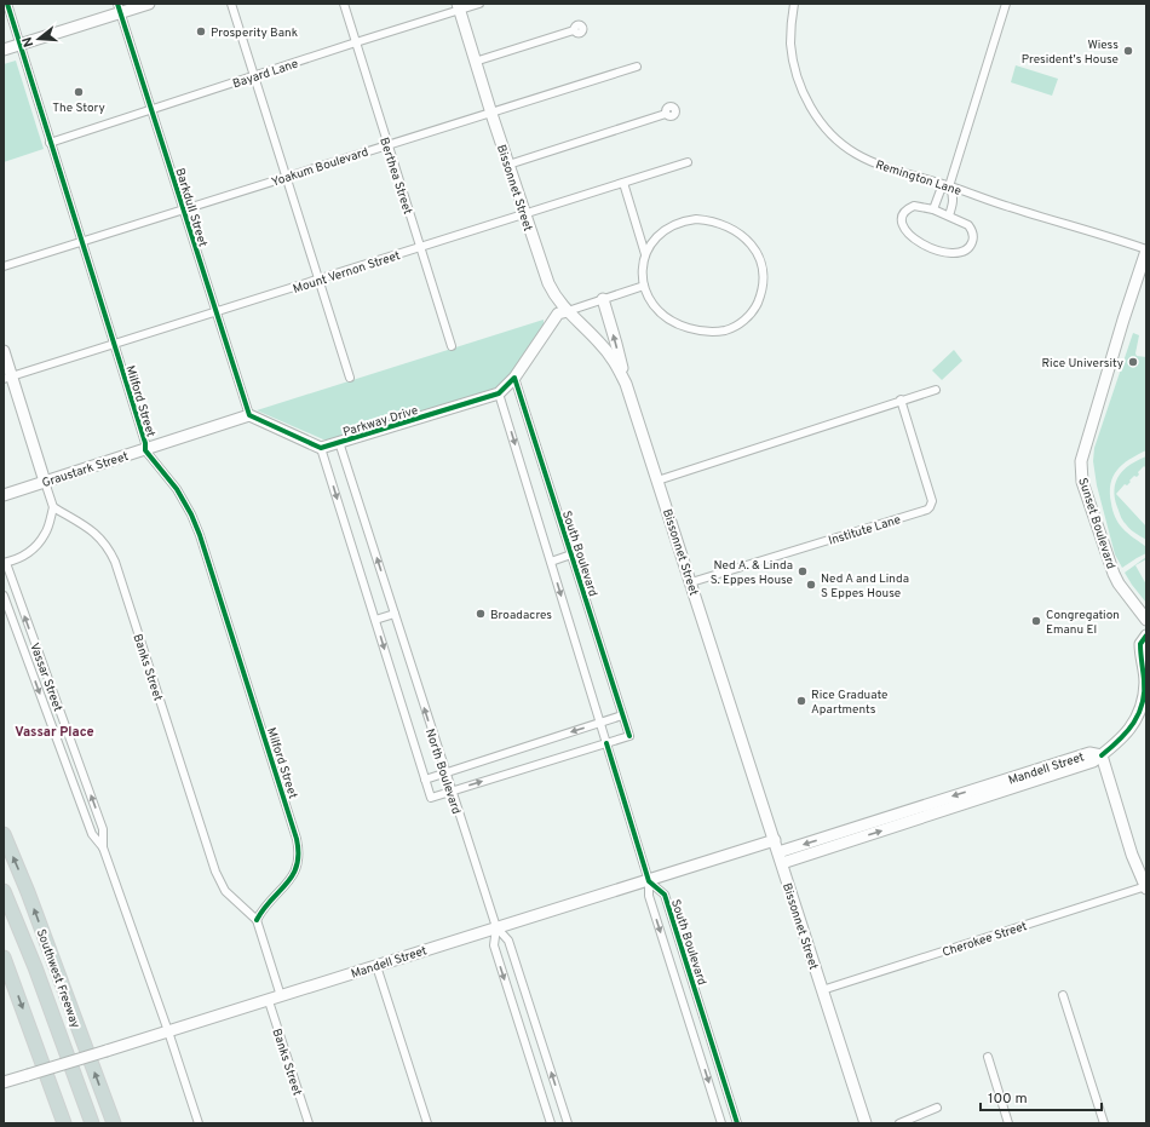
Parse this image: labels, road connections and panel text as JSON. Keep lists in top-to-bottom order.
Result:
{
  "streets": {
    "highway": ["Southwest Freeway"],
    "street": [
      "Bayard Lane",
      "Yoakum Boulevard",
      "Berthea Street",
      "Remington Lane",
      "Bissonnet Street",
      "Barkdull Street",
      "Mount Vernon Street",
      "Milford Street",
      "Parkway Drive",
      "Graustark Street",
      "Sunset Boulevard",
      "Institute Lane",
      "South Boulevard",
      "Banks Street",
      "Vassar Street",
      "Mandell Street",
      "North Boulevard",
      "Cherokee Street"
    ]
  },
  "crossings": [
    ["Bayard Lane", "Berthea Street"],
    ["Bayard Lane", "Bissonnet Street"],
    ["Bayard Lane", "Barkdull Street"],
    ["Bayard Lane", "Milford Street"],
    ["Yoakum Boulevard", "Berthea Street"],
    ["Yoakum Boulevard", "Bissonnet Street"],
    ["Yoakum Boulevard", "Barkdull Street"],
    ["Yoakum Boulevard", "Milford Street"],
    ["Berthea Street", "Mount Vernon Street"],
    ["Remington Lane", "Sunset Boulevard"],
    ["Bissonnet Street", "Mount Vernon Street"],
    ["Bissonnet Street", "Parkway Drive"],
    ["Bissonnet Street", "Institute Lane"],
    ["Bissonnet Street", "Mandell Street"],
    ["Bissonnet Street", "Cherokee Street"],
    ["Barkdull Street", "Mount Vernon Street"],
    ["Barkdull Street", "Graustark Street"],
    ["Mount Vernon Street", "Milford Street"],
    ["Milford Street", "Graustark Street"],
    ["Milford Street", "Banks Street"],
    ["Parkway Drive", "South Boulevard"],
    ["Parkway Drive", "North Boulevard"],
    ["South Boulevard", "Mandell Street"],
    ["Banks Street", "Vassar Street"],
    ["Banks Street", "Mandell Street"],
    ["Vassar Street", "Mandell Street"],
    ["Mandell Street", "North Boulevard"]
  ],
  "districts": ["Vassar Place"],
  "places": [
    "Prosperity Bank",
    "Wiess President's House",
    "The Story",
    "Rice University",
    "Ned A. & Linda S. Eppes House",
    "Ned A and Linda S Eppes House",
    "Broadacres",
    "Congregation Emanu El",
    "Rice Graduate Apartments"
  ],
  "scale_bar": "100 m",
  "north": "left"
}
